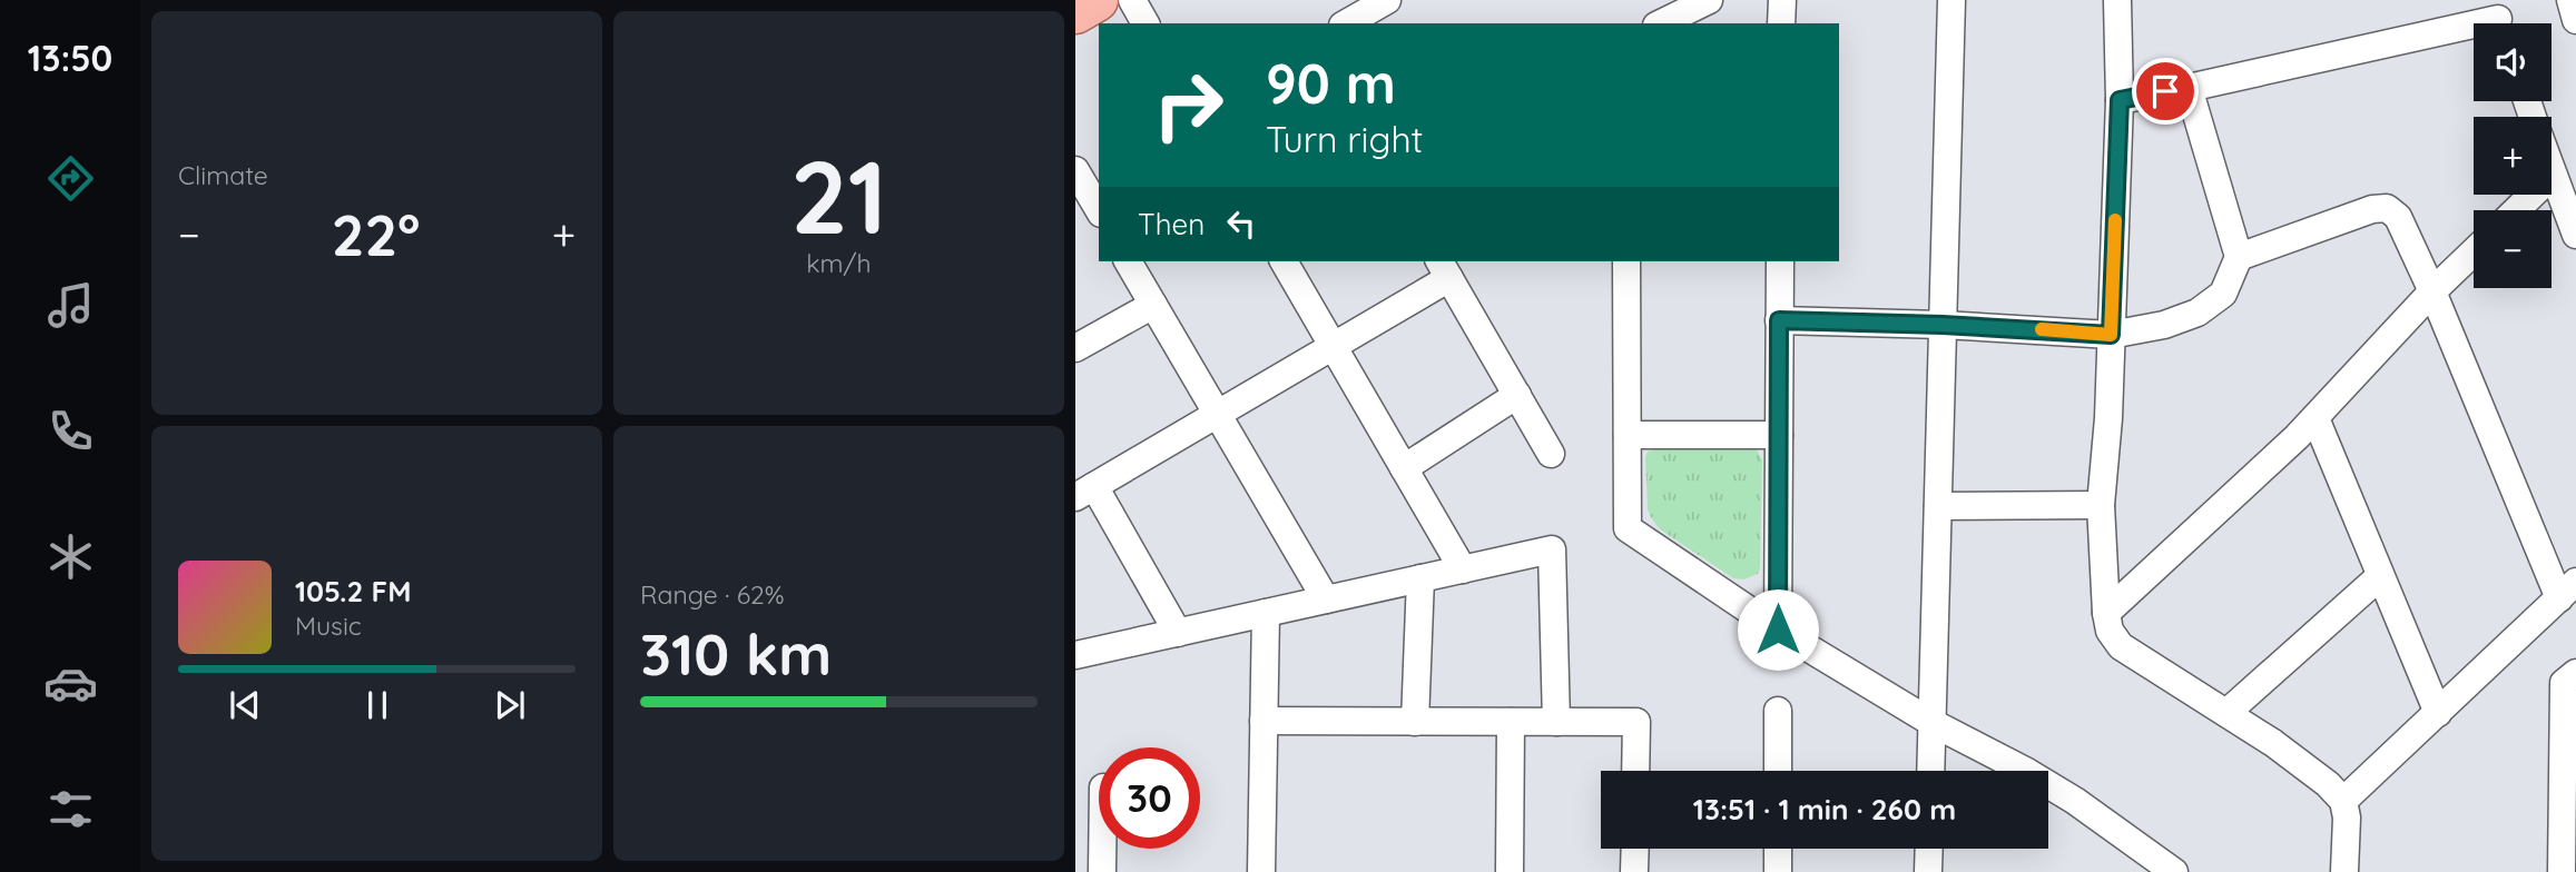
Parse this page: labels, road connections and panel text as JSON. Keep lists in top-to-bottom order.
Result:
{
  "page": {
    "tabs": "13:50",
    "tile": [
      "Climate",
      ["21", "km/h"],
      ["Range · 62%", "310 km"]
    ],
    "map_buttons": ["+", "−"],
    "turn": ["90 m", "Turn right"],
    "then": "Then",
    "heat": ["−", "22°", "+"],
    "song": ["105.2 FM", "Music"],
    "limit": "30",
    "trip": "13:51 · 1 min · 260 m"
  }
}
